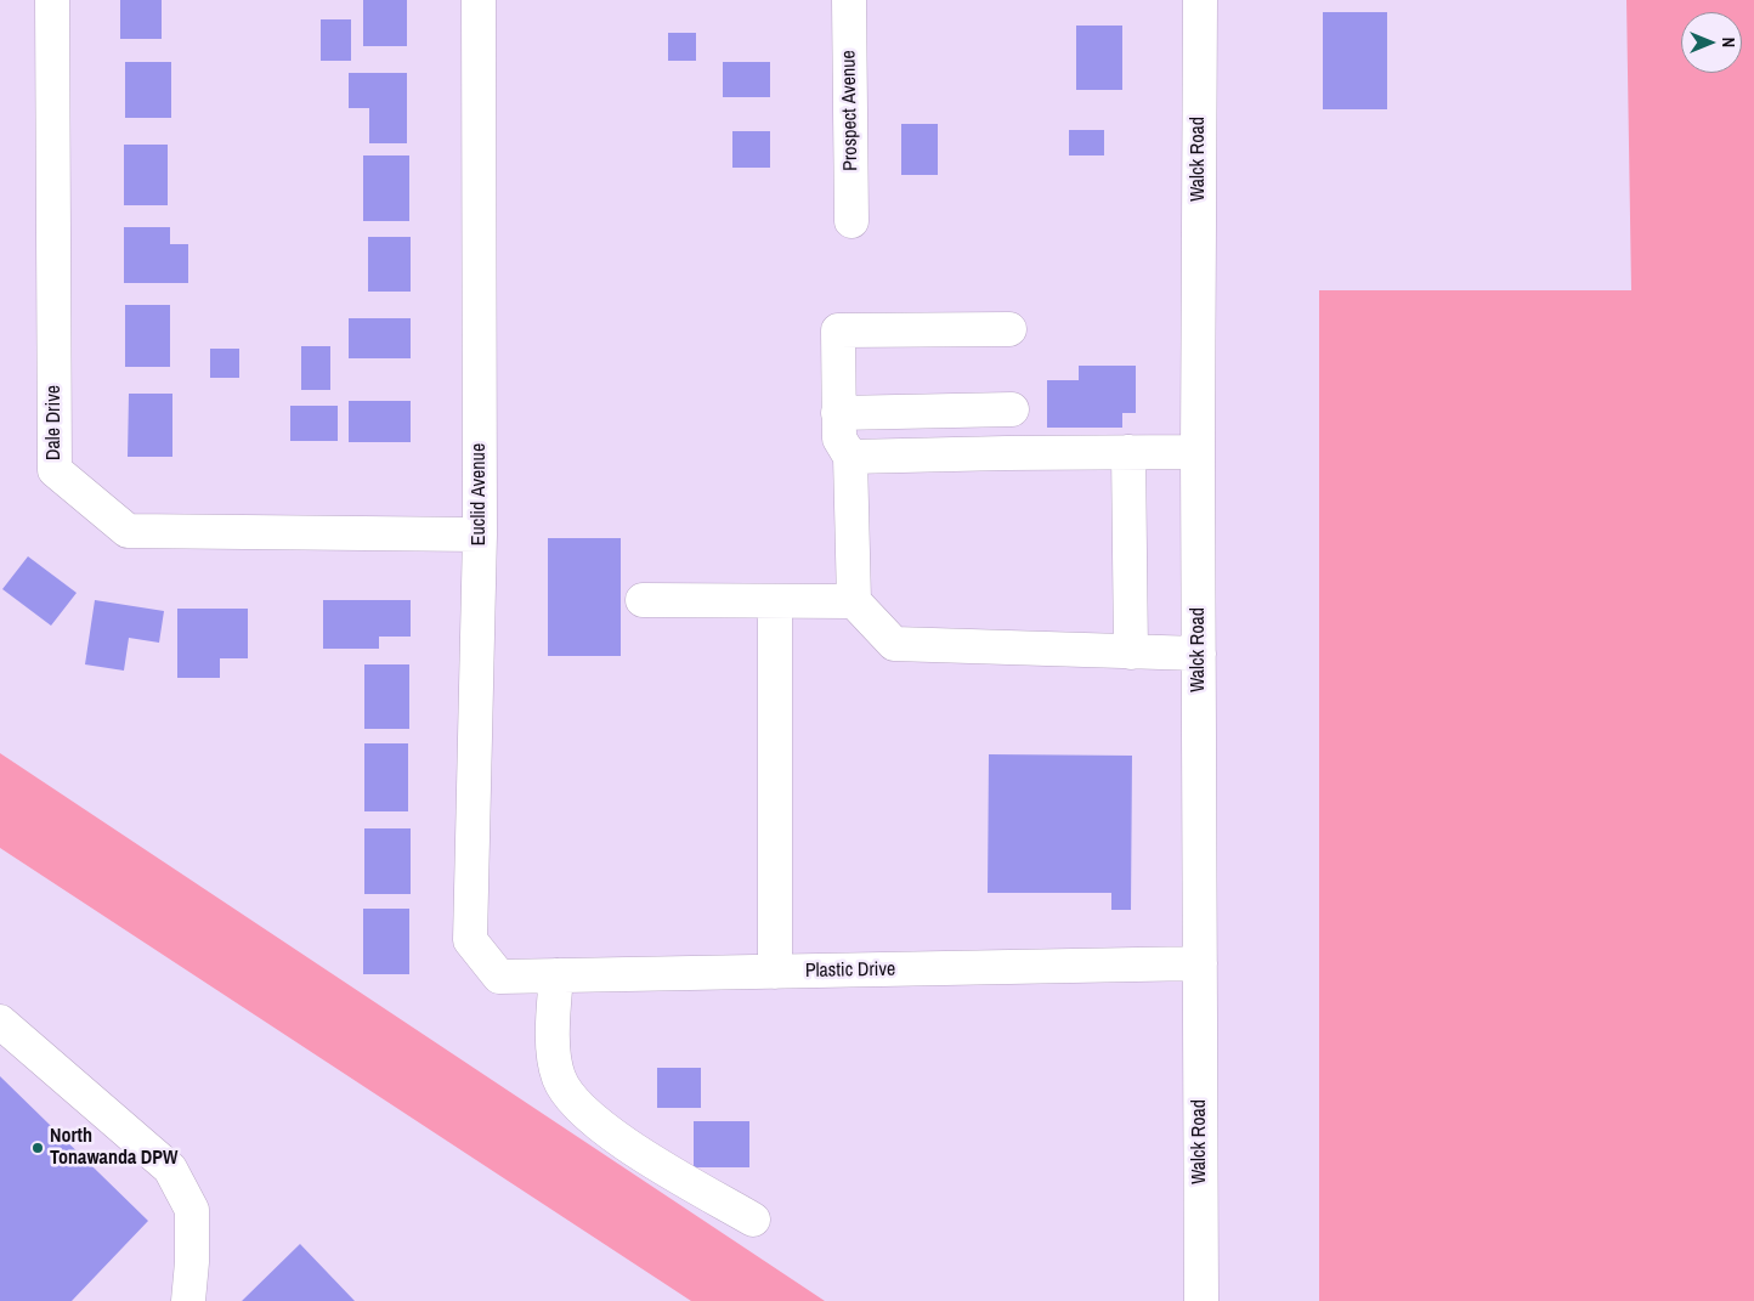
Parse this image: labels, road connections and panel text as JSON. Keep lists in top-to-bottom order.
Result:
{
  "streets": {
    "street": [
      "Prospect Avenue",
      "Walck Road",
      "Dale Drive",
      "Euclid Avenue",
      "Plastic Drive"
    ]
  },
  "crossings": [
    ["Walck Road", "Plastic Drive"],
    ["Dale Drive", "Euclid Avenue"],
    ["Euclid Avenue", "Plastic Drive"]
  ],
  "places": ["North Tonawanda DPW"],
  "north": "right"
}
